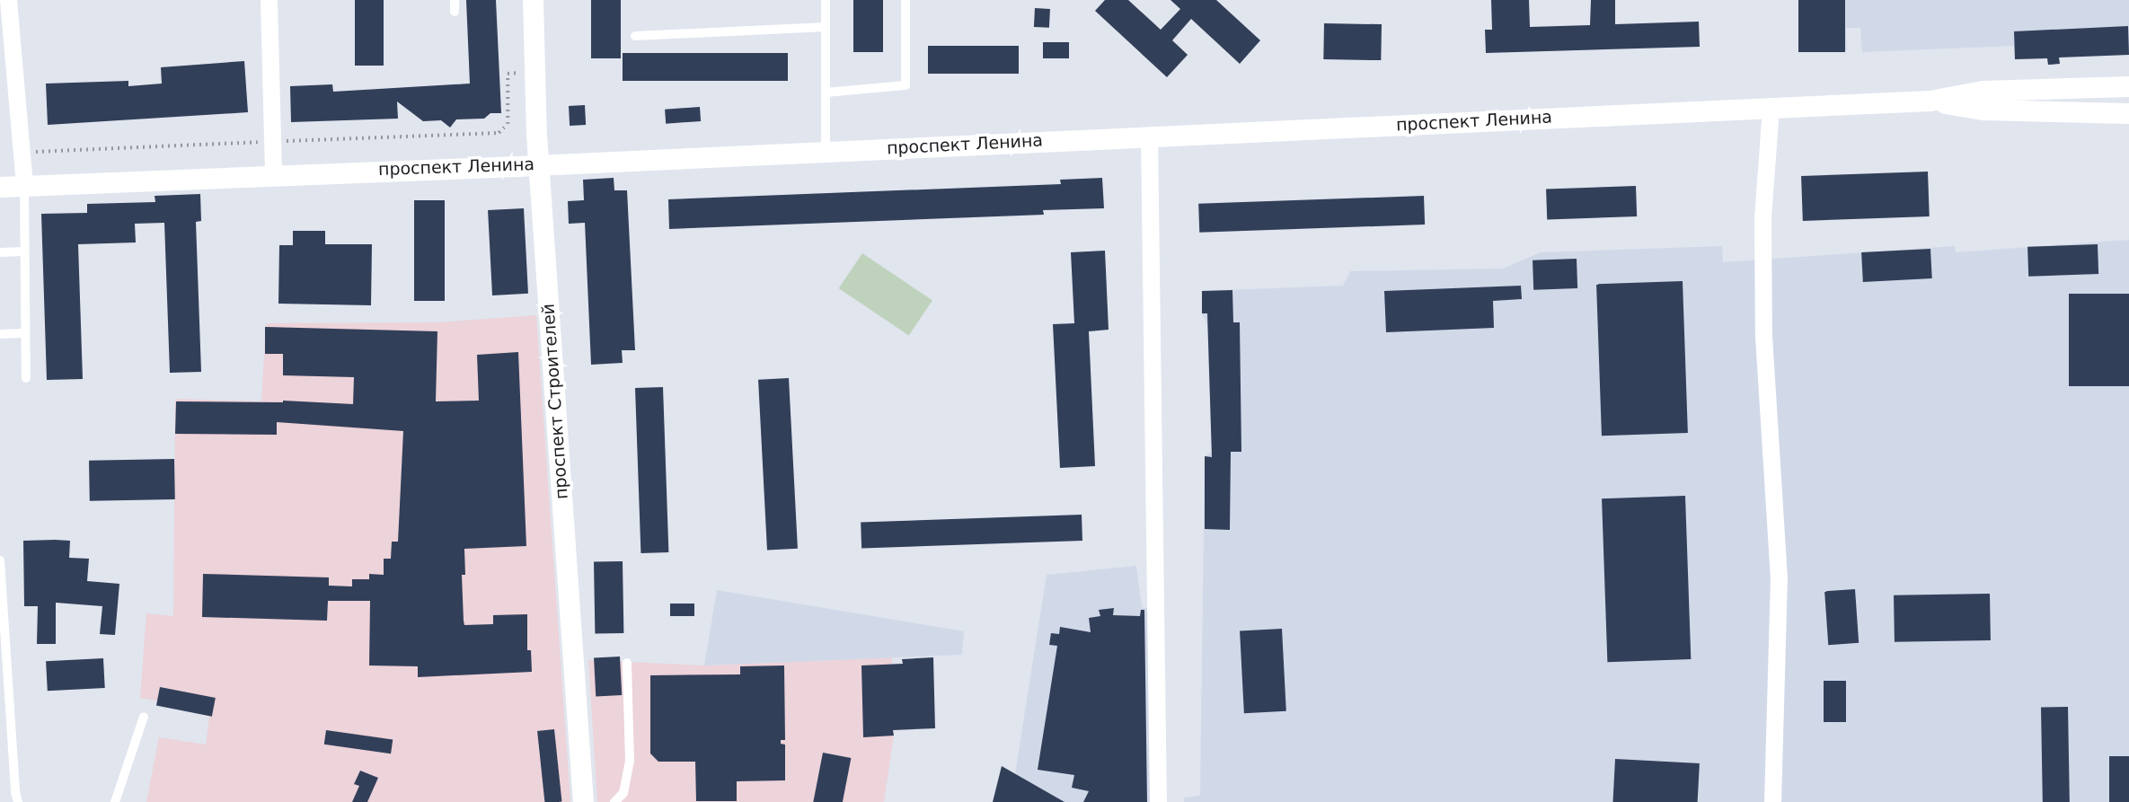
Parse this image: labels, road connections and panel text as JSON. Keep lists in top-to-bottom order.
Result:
{
  "streets": {
    "street": ["проспект Ленина", "проспект Строителей"]
  },
  "crossings": [
    ["проспект Ленина", "проспект Строителей"]
  ]
}
